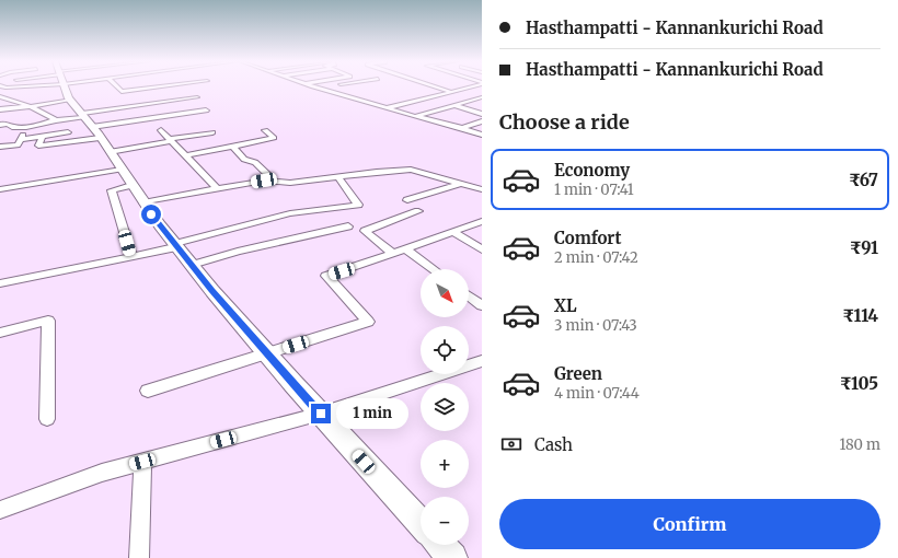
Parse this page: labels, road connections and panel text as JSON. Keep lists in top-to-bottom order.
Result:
{
  "north": "bottom right",
  "page": {
    "banner": ["Hasthampatti - Kannankurichi Road", "Hasthampatti - Kannankurichi Road"],
    "heading": "Choose a ride",
    "list": [
      {
        "name": "Economy",
        "note": "1 min · 07:41",
        "value": "₹67"
      },
      {
        "name": "Comfort",
        "note": "2 min · 07:42",
        "value": "₹91"
      },
      {
        "name": "XL",
        "note": "3 min · 07:43",
        "value": "₹114"
      },
      {
        "name": "Green",
        "note": "4 min · 07:44",
        "value": "₹105"
      }
    ],
    "map_buttons": ["+", "−"],
    "bubble": "1 min",
    "pay": ["Cash", "180 m"],
    "buttons": "Confirm"
  }
}
